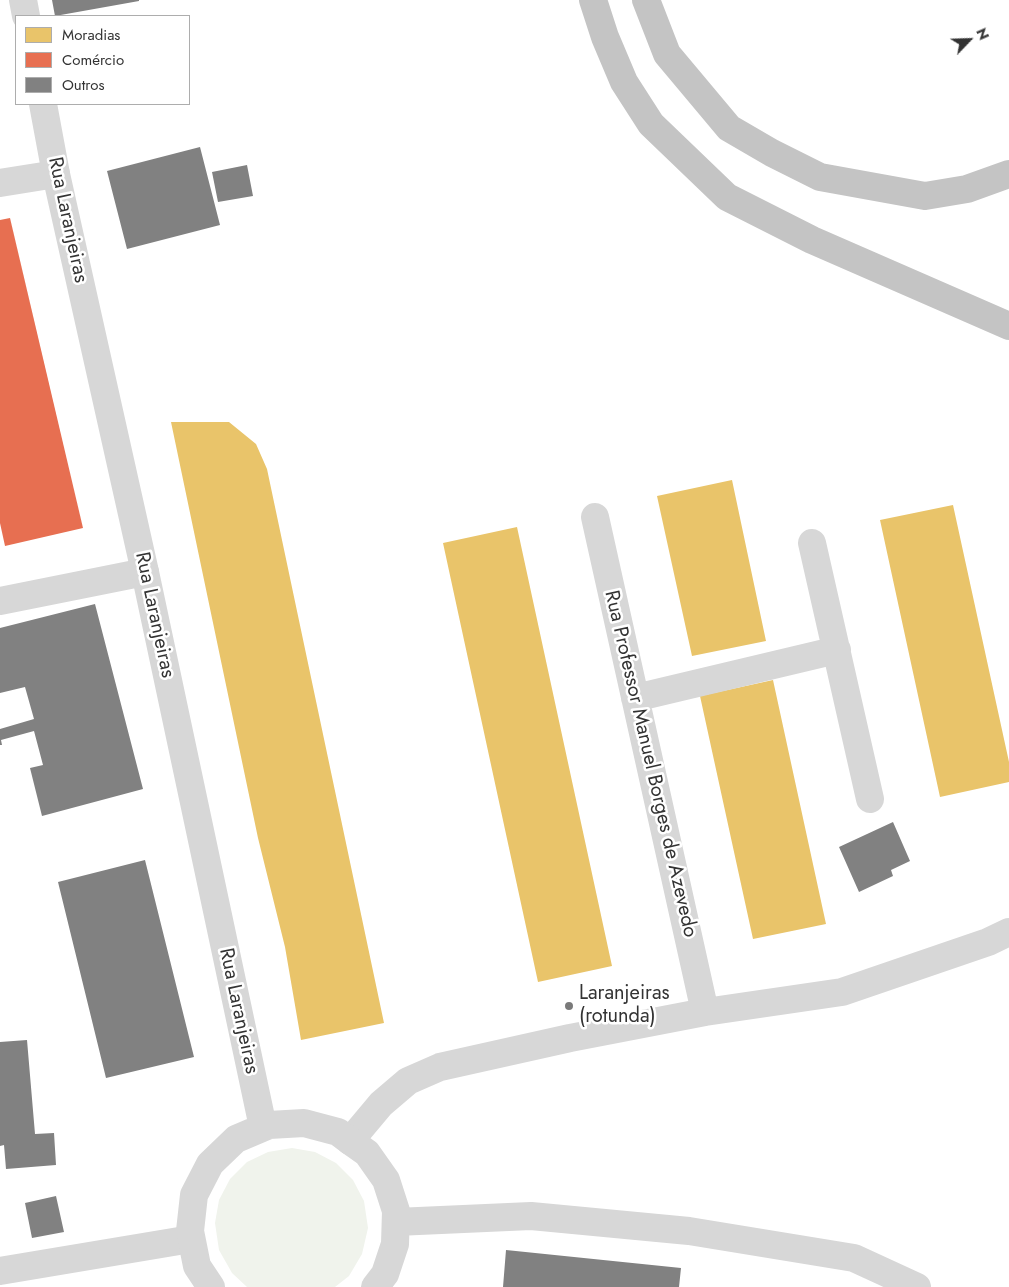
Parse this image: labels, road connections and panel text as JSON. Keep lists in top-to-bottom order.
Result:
{
  "streets": {
    "street": ["Rua Laranjeiras", "Rua Professor Manuel Borges de Azevedo"]
  },
  "places": ["Laranjeiras (rotunda)"],
  "legend": ["Moradias", "Comércio", "Outros"],
  "north": "top right"
}
